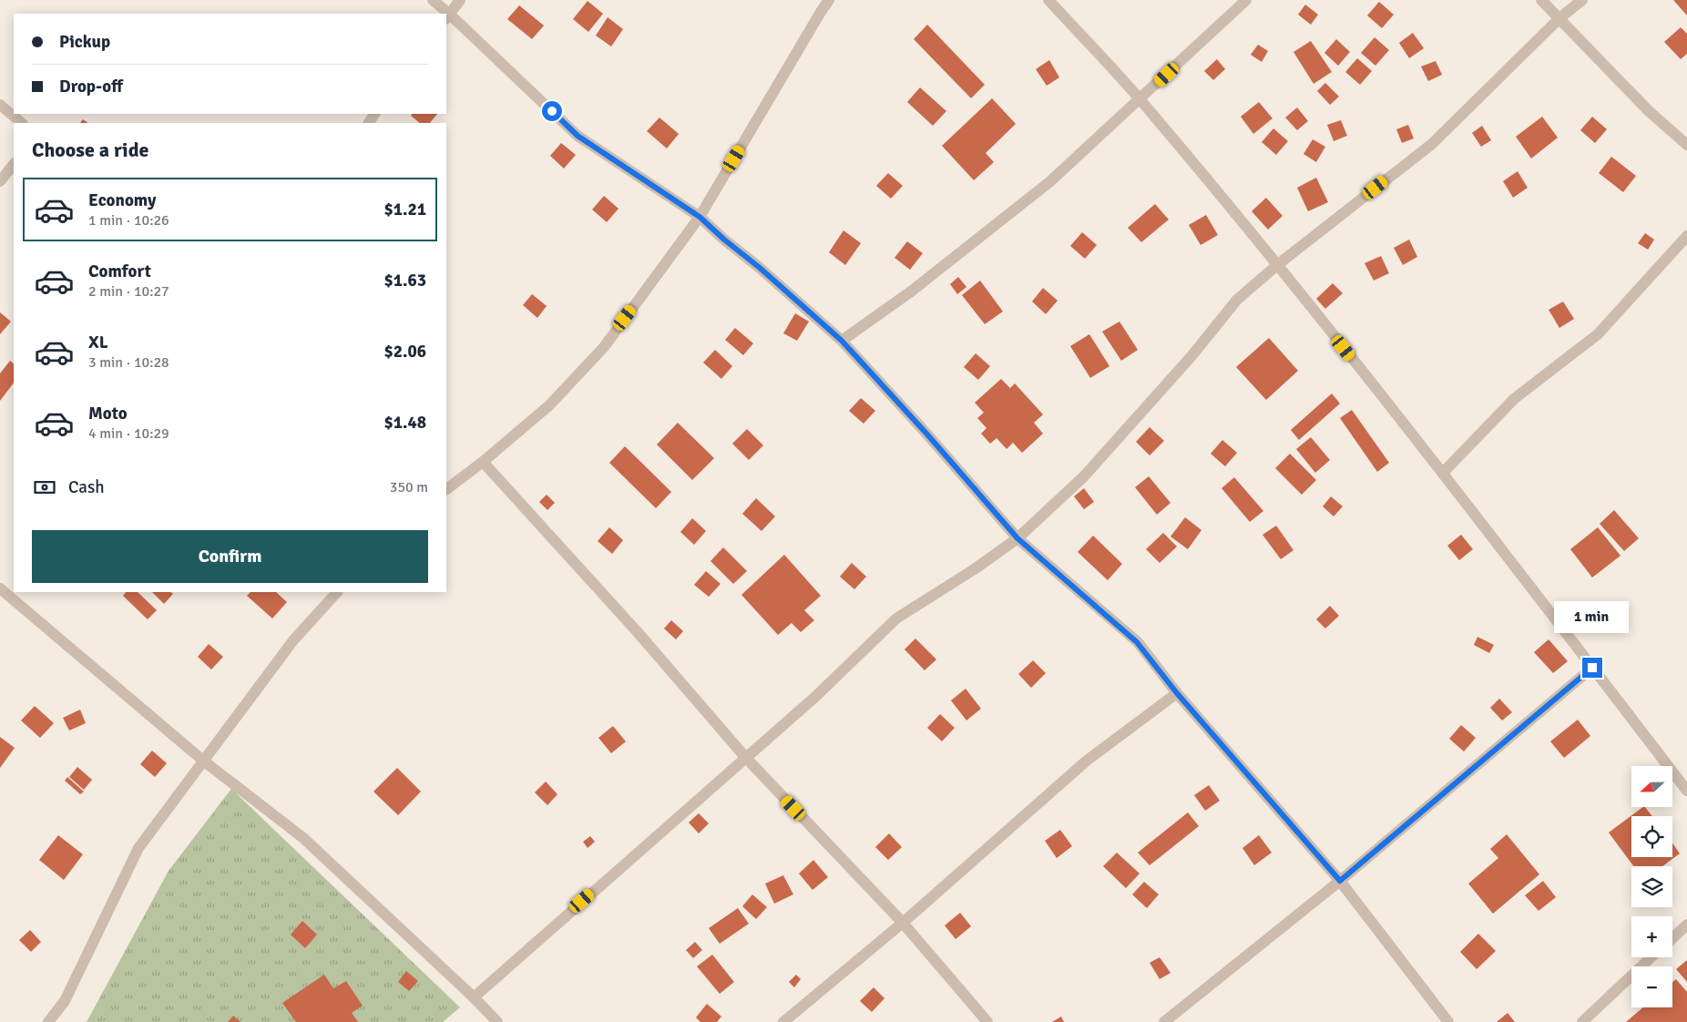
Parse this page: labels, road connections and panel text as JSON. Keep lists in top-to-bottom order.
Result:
{
  "north": "left",
  "page": {
    "banner": ["Pickup", "Drop-off"],
    "heading": "Choose a ride",
    "list": [
      {
        "name": "Economy",
        "note": "1 min · 10:26",
        "value": "$1.21"
      },
      {
        "name": "Comfort",
        "note": "2 min · 10:27",
        "value": "$1.63"
      },
      {
        "name": "XL",
        "note": "3 min · 10:28",
        "value": "$2.06"
      },
      {
        "name": "Moto",
        "note": "4 min · 10:29",
        "value": "$1.48"
      }
    ],
    "pay": ["Cash", "350 m"],
    "buttons": "Confirm",
    "bubble": "1 min",
    "map_buttons": ["+", "−"]
  }
}
